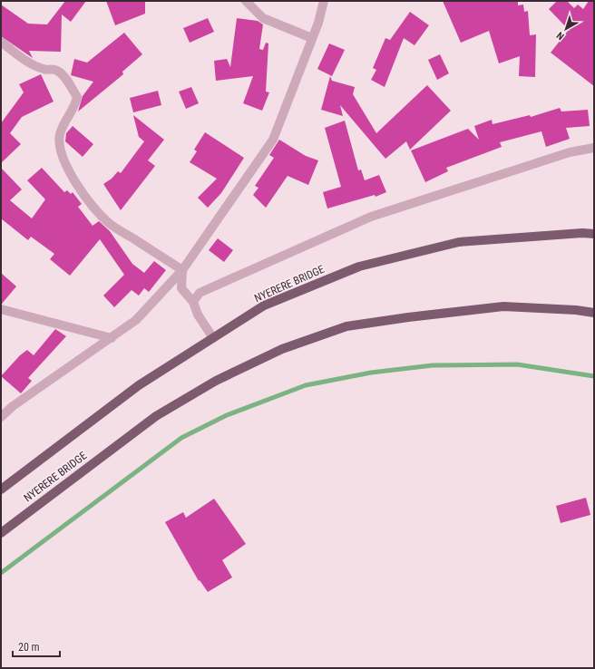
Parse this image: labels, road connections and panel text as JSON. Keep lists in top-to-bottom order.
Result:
{
  "streets": {
    "main road": ["NYERERE BRIDGE"]
  },
  "scale_bar": "20 m",
  "north": "bottom left"
}
